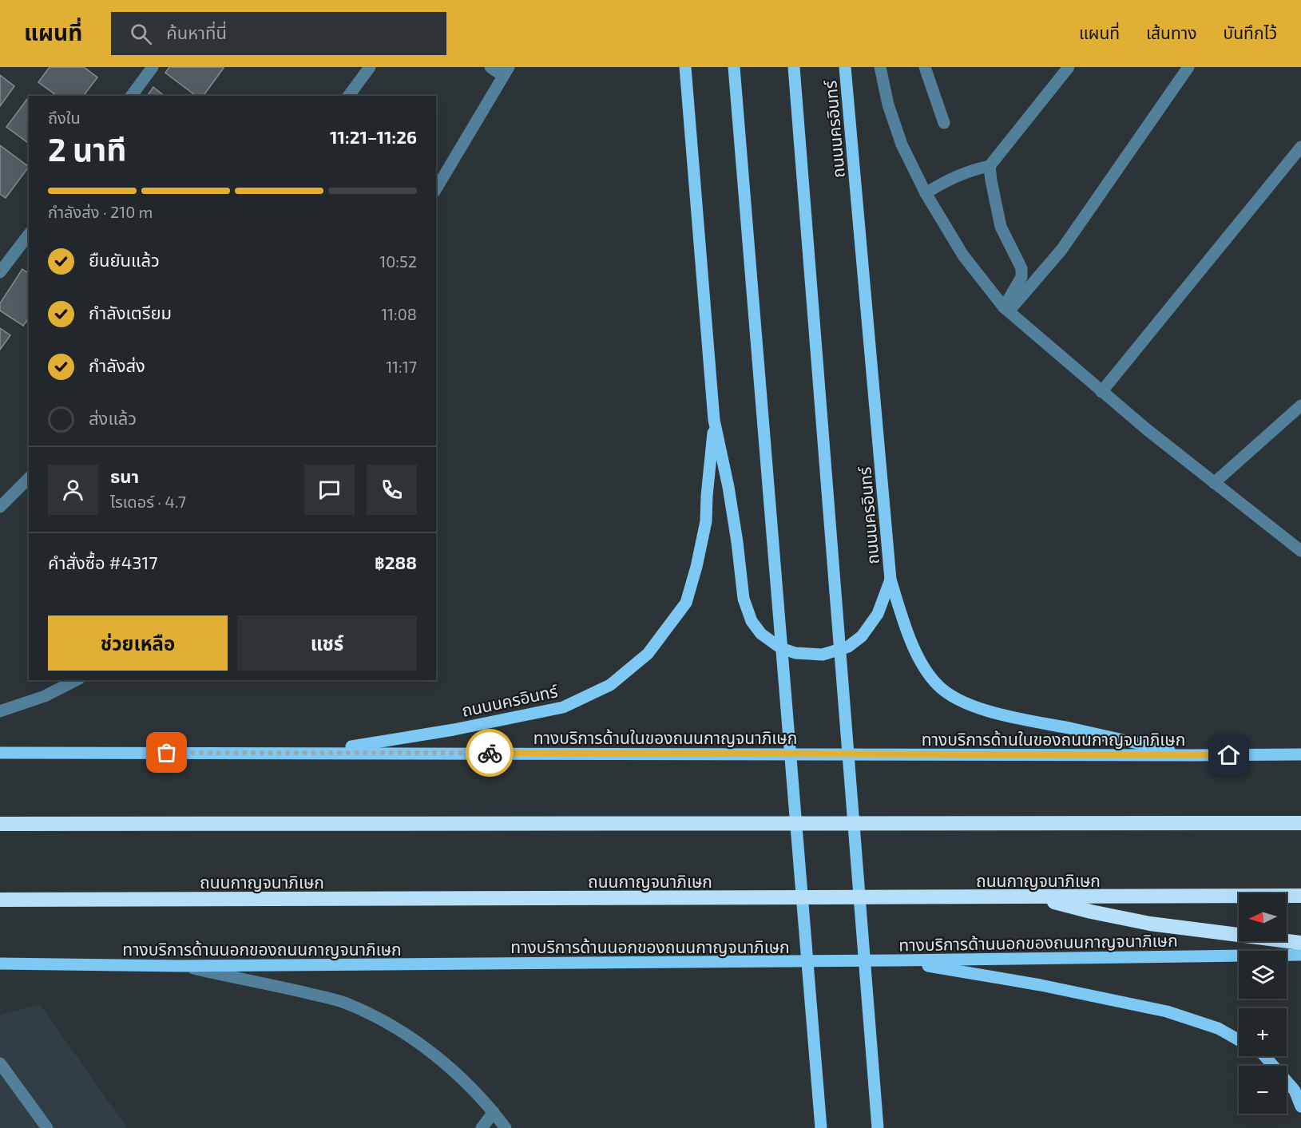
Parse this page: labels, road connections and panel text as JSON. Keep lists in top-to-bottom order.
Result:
{
  "streets": {
    "highway": ["ถนนกาญจนาภิเษก"],
    "main road": ["ถนนนครอินทร์", "ทางบริการด้านในของถนนกาญจนาภิเษก", "ทางบริการด้านนอกของถนนกาญจนาภิเษก"]
  },
  "crossings": [
    ["ถนนนครอินทร์", "ทางบริการด้านในของถนนกาญจนาภิเษก"]
  ],
  "north": "left",
  "page": {
    "header": "แผนที่",
    "search": "ค้นหาที่นี่",
    "nav": ["แผนที่", "เส้นทาง", "บันทึกไว้"],
    "heading": ["2 นาที", "ถึงใน", "11:21–11:26"],
    "panel": [
      "ธนา",
      "ไรเดอร์ · 4.7",
      "คำสั่งซื้อ #4317",
      "฿288"
    ],
    "bar": "กำลังส่ง · 210 m",
    "list": [
      ["ยืนยันแล้ว", "10:52"],
      ["กำลังเตรียม", "11:08"],
      ["กำลังส่ง", "11:17"],
      "ส่งแล้ว"
    ],
    "buttons": ["ช่วยเหลือ", "แชร์"],
    "map_buttons": ["+", "−"]
  }
}
